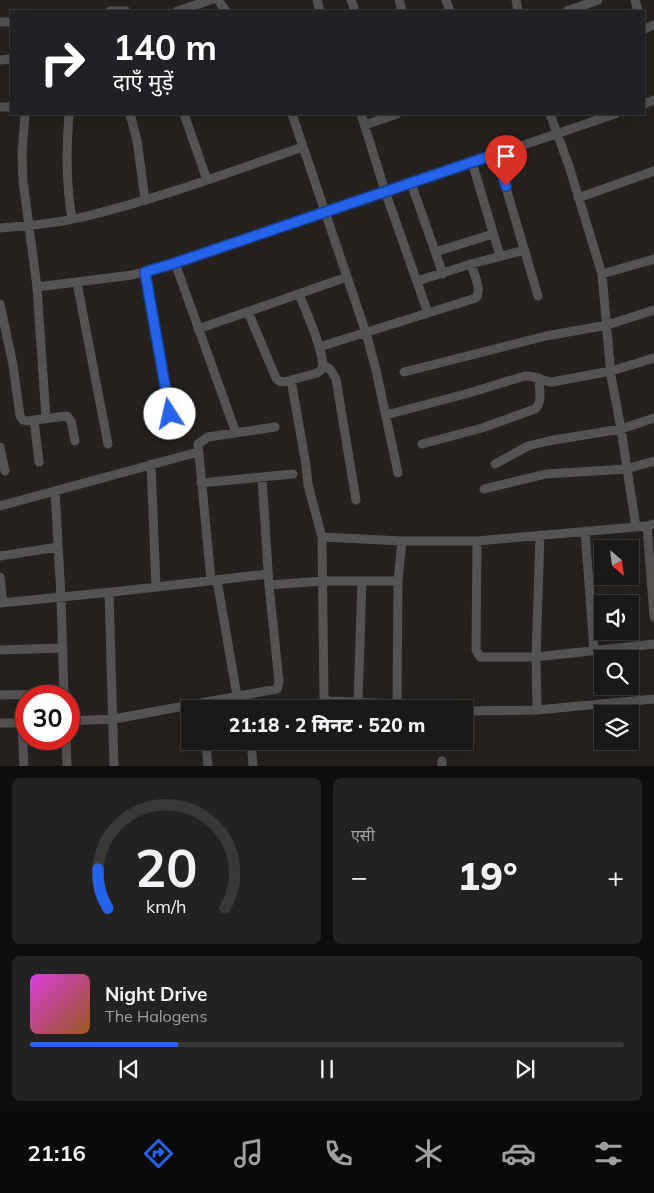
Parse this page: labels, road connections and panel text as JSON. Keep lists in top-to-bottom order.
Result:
{
  "north": "bottom right",
  "page": {
    "turn": ["140 m", "दाएँ मुड़ें"],
    "limit": "30",
    "trip": "21:18 · 2 मिनट · 520 m",
    "tile": "एसी",
    "heat": ["−", "19°", "+"],
    "song": ["Night Drive", "The Halogens"],
    "tabs": "21:16",
    "gauge": ["20", "km/h"]
  }
}
